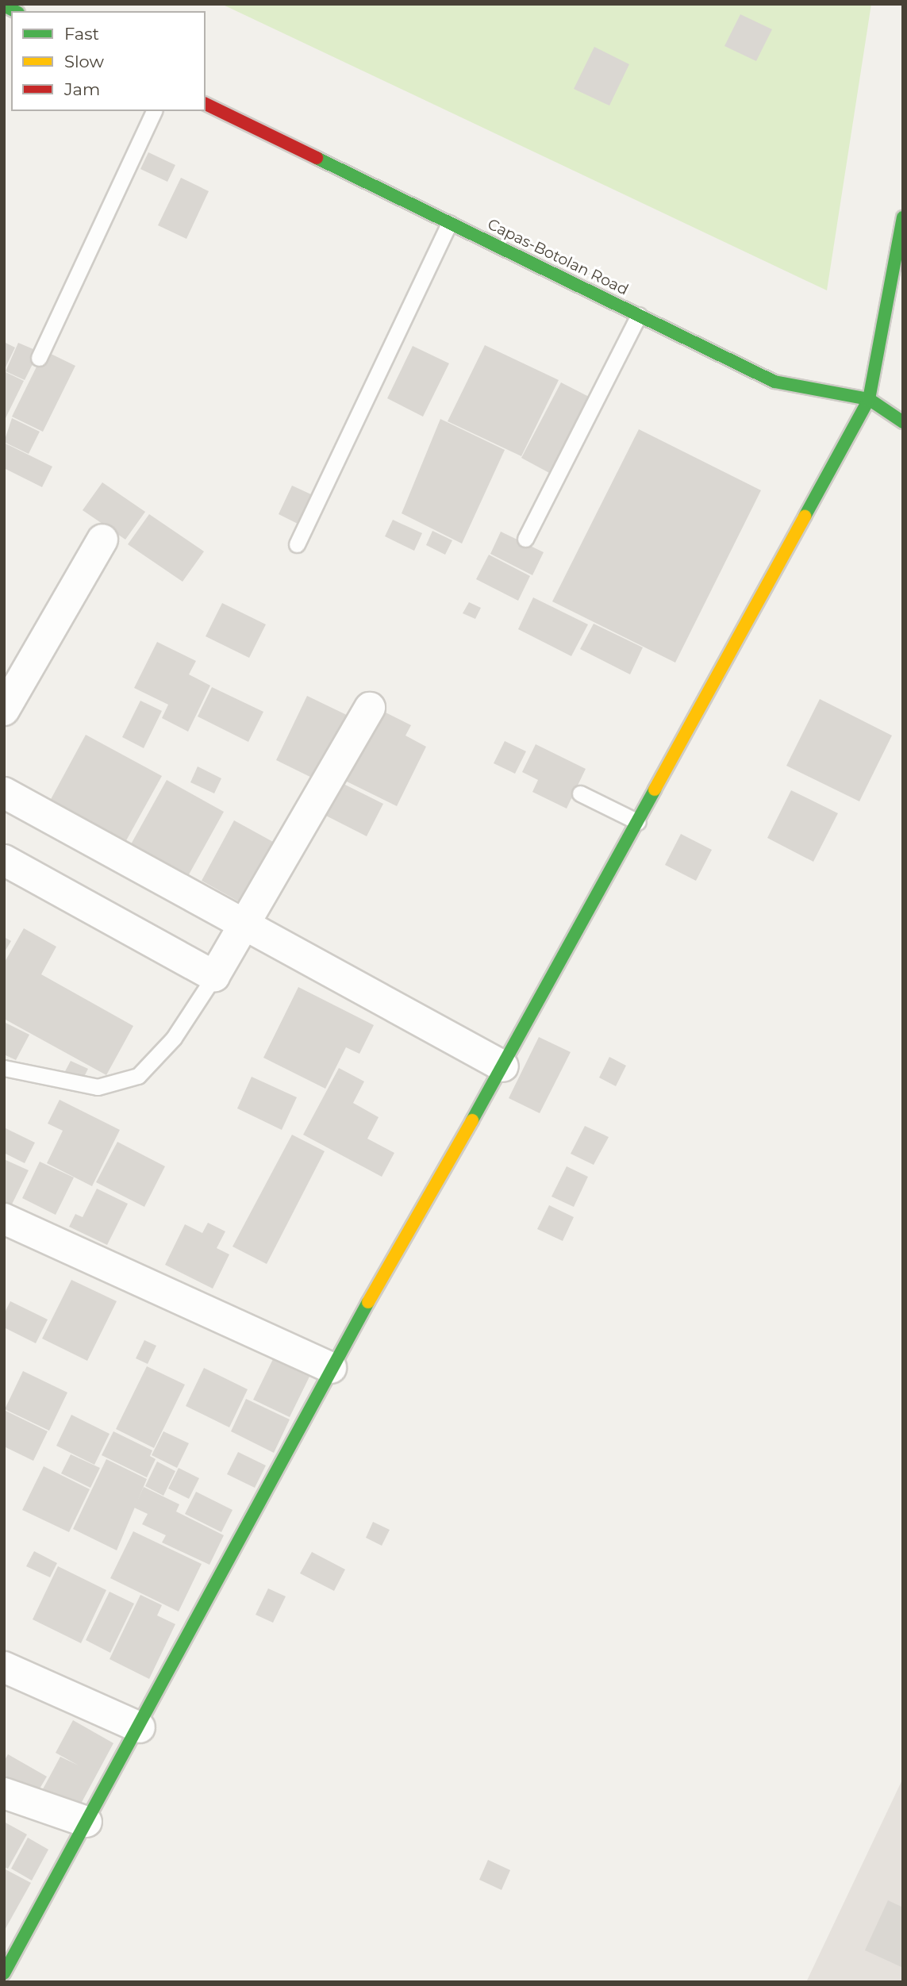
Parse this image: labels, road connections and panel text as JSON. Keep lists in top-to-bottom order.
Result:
{
  "streets": {
    "street": ["Capas-Botolan Road"]
  },
  "legend": ["Fast", "Slow", "Jam"]
}
